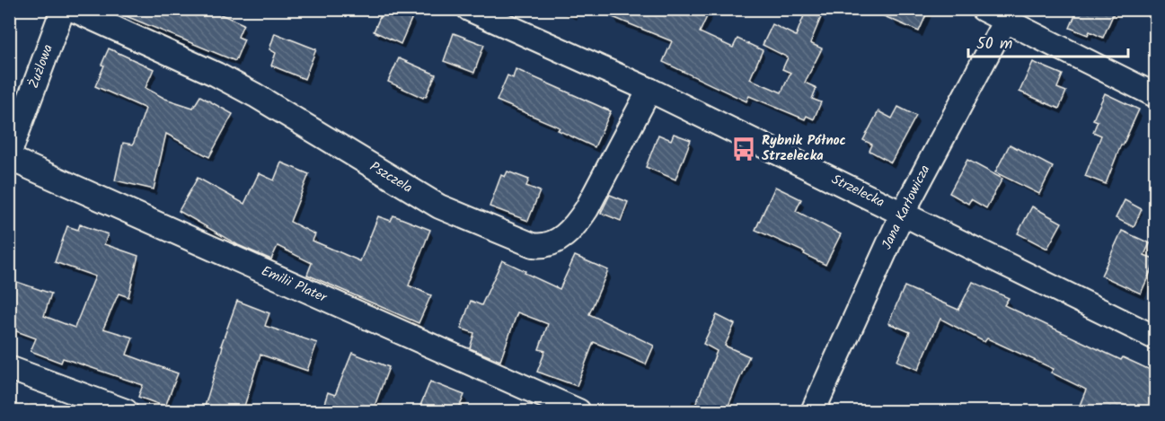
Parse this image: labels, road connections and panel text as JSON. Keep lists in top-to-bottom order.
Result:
{
  "streets": {
    "street": [
      "Żużlowa",
      "Pszczela",
      "Strzelecka",
      "Jana Karłowicza",
      "Emilii Plater"
    ]
  },
  "crossings": [
    ["Pszczela", "Strzelecka"],
    ["Strzelecka", "Jana Karłowicza"]
  ],
  "places": {
    "bus stop": ["Rybnik Północ Strzelecka"]
  },
  "scale_bar": "50 m"
}
